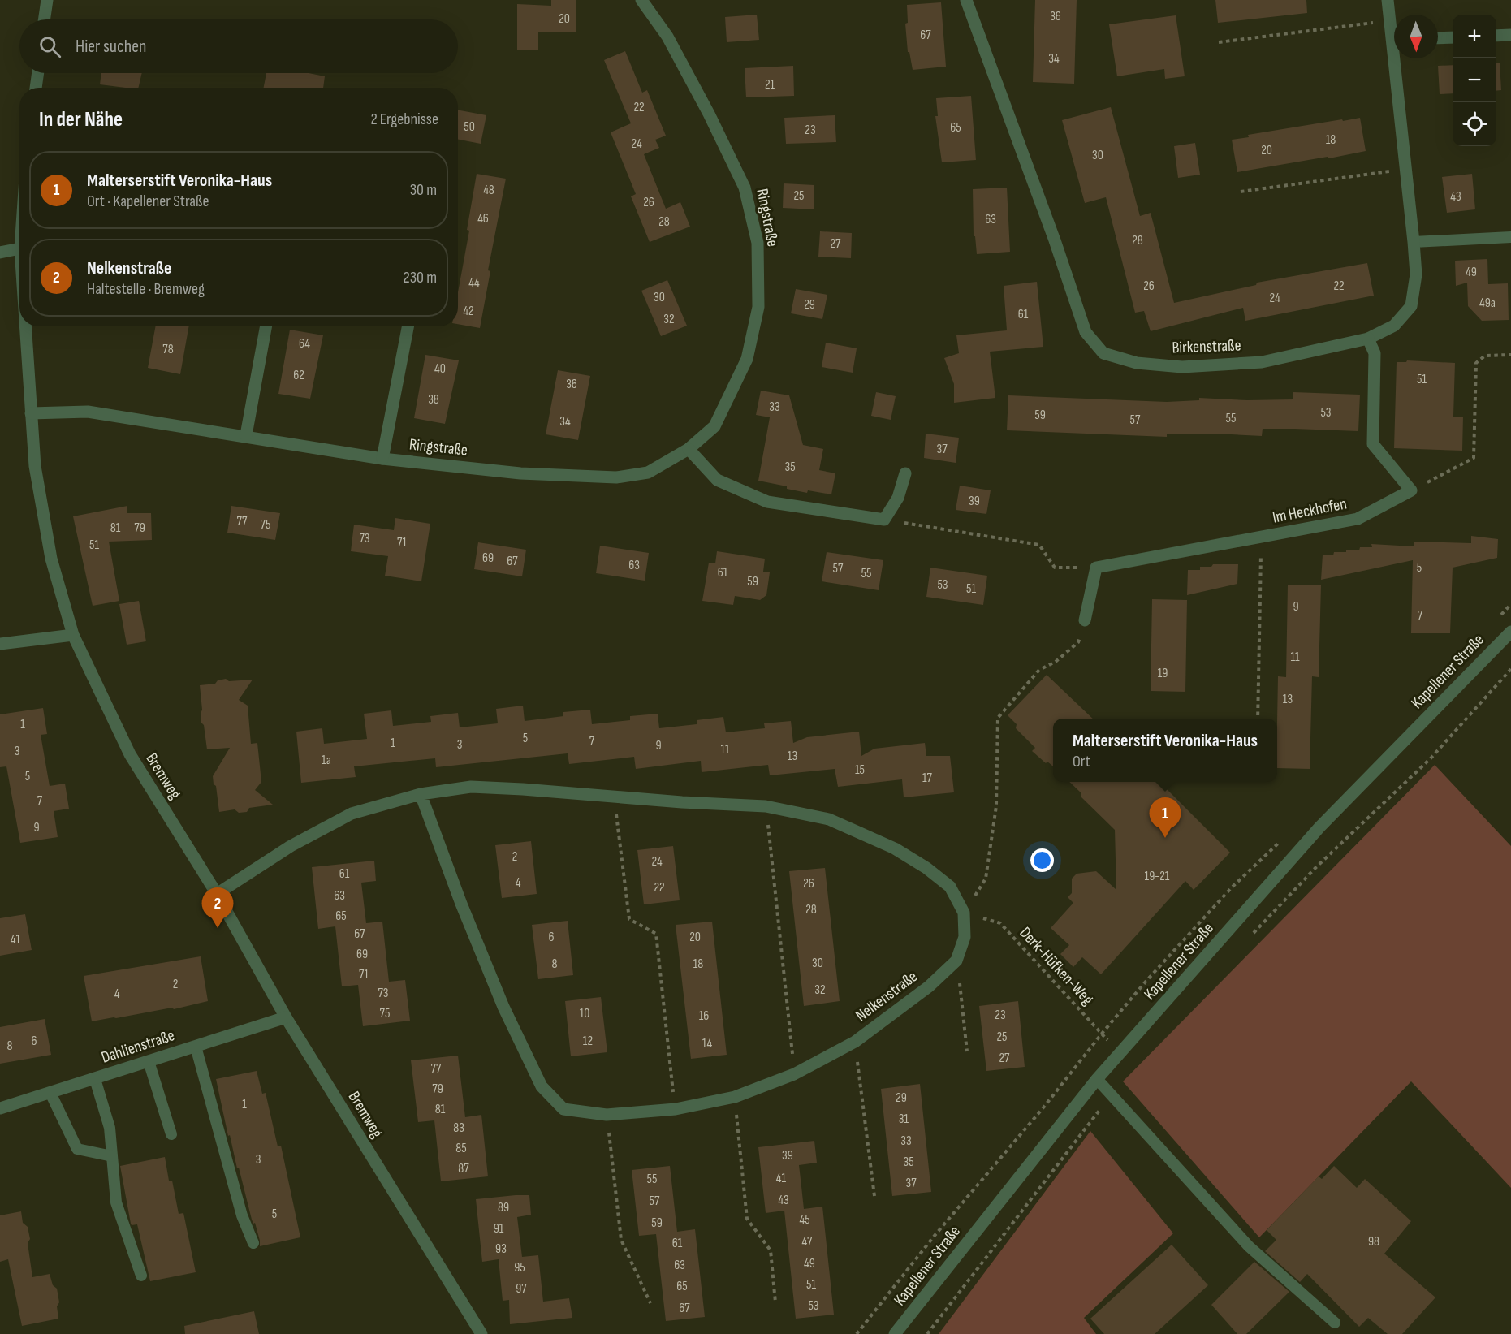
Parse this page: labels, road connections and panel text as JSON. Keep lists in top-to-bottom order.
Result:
{
  "streets": {
    "street": [
      "Ringstraße",
      "Birkenstraße",
      "Im Heckhofen",
      "Kapellener Straße",
      "Bremweg",
      "Nelkenstraße",
      "Dahlienstraße"
    ],
    "path": ["Derk-Hüfken-Weg"]
  },
  "crossings": [
    ["Ringstraße", "Bremweg"],
    ["Kapellener Straße", "Derk-Hüfken-Weg"],
    ["Bremweg", "Nelkenstraße"],
    ["Bremweg", "Dahlienstraße"],
    ["Derk-Hüfken-Weg", "Nelkenstraße"]
  ],
  "house_numbers": [
    "36",
    "20",
    "67",
    "34",
    "21",
    "22",
    "50",
    "65",
    "23",
    "18",
    "24",
    "20",
    "30",
    "48",
    "25",
    "43",
    "26",
    "46",
    "63",
    "28",
    "28",
    "27",
    "49",
    "44",
    "26",
    "22",
    "30",
    "24",
    "49a",
    "29",
    "42",
    "61",
    "32",
    "64",
    "78",
    "40",
    "62",
    "51",
    "36",
    "38",
    "33",
    "53",
    "59",
    "55",
    "57",
    "34",
    "37",
    "35",
    "39",
    "77",
    "75",
    "81",
    "79",
    "73",
    "71",
    "51",
    "69",
    "67",
    "63",
    "5",
    "57",
    "61",
    "55",
    "59",
    "53",
    "51",
    "9",
    "7",
    "11",
    "19",
    "13",
    "1",
    "5",
    "7",
    "1",
    "3",
    "9",
    "11",
    "3",
    "13",
    "1a",
    "15",
    "5",
    "17",
    "7",
    "9",
    "2",
    "24",
    "61",
    "19-21",
    "4",
    "26",
    "22",
    "63",
    "28",
    "65",
    "67",
    "6",
    "20",
    "41",
    "69",
    "30",
    "8",
    "18",
    "71",
    "2",
    "32",
    "73",
    "4",
    "75",
    "10",
    "23",
    "16",
    "25",
    "6",
    "12",
    "14",
    "8",
    "27",
    "77",
    "79",
    "29",
    "1",
    "81",
    "31",
    "83",
    "33",
    "85",
    "39",
    "3",
    "35",
    "87",
    "41",
    "55",
    "37",
    "43",
    "57",
    "89",
    "5",
    "45",
    "59",
    "91",
    "47",
    "98",
    "61",
    "93",
    "49",
    "63",
    "95",
    "51",
    "65",
    "97",
    "53",
    "67"
  ],
  "north": "bottom",
  "page": {
    "map_buttons": ["+", "−"],
    "search": "Hier suchen",
    "heading": ["In der Nähe", "2 Ergebnisse"],
    "list": [
      {
        "mark": "1",
        "name": "Malterserstift Veronika-Haus",
        "note": "Ort · Kapellener Straße",
        "value": "30 m"
      },
      {
        "mark": "2",
        "name": "Nelkenstraße",
        "note": "Haltestelle · Bremweg",
        "value": "230 m"
      }
    ],
    "popup": ["Malterserstift Veronika-Haus", "Ort"],
    "pins": ["1", "2"]
  }
}
